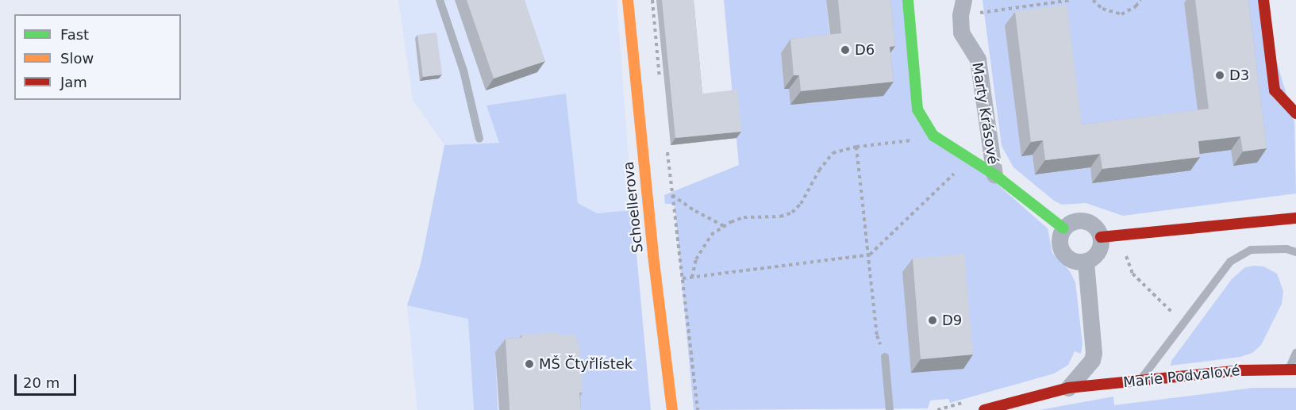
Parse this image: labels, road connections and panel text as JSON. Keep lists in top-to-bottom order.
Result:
{
  "streets": {
    "street": ["Marty Krásové", "Schoellerova", "Marie Podvalové"]
  },
  "places": [
    "D6",
    "D3",
    "D9",
    "MŠ Čtyřlístek"
  ],
  "legend": ["Fast", "Slow", "Jam"],
  "scale_bar": "20 m"
}
